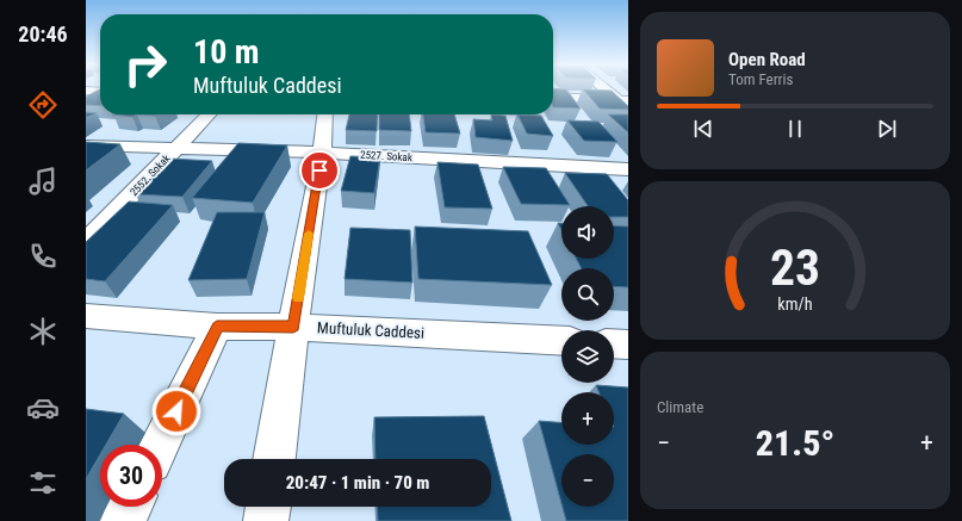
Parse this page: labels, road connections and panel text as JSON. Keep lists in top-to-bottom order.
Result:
{
  "streets": {
    "street": ["2527. Sokak", "2552. Sokak", "Muftuluk Caddesi"]
  },
  "crossings": [
    ["2527. Sokak", "2552. Sokak"]
  ],
  "page": {
    "tabs": "20:46",
    "turn": ["10 m", "Muftuluk Caddesi"],
    "song": ["Open Road", "Tom Ferris"],
    "map_buttons": ["+", "−"],
    "tile": "Climate",
    "heat": ["−", "21.5°", "+"],
    "limit": "30",
    "trip": "20:47 · 1 min · 70 m",
    "gauge": ["23", "km/h"]
  }
}
